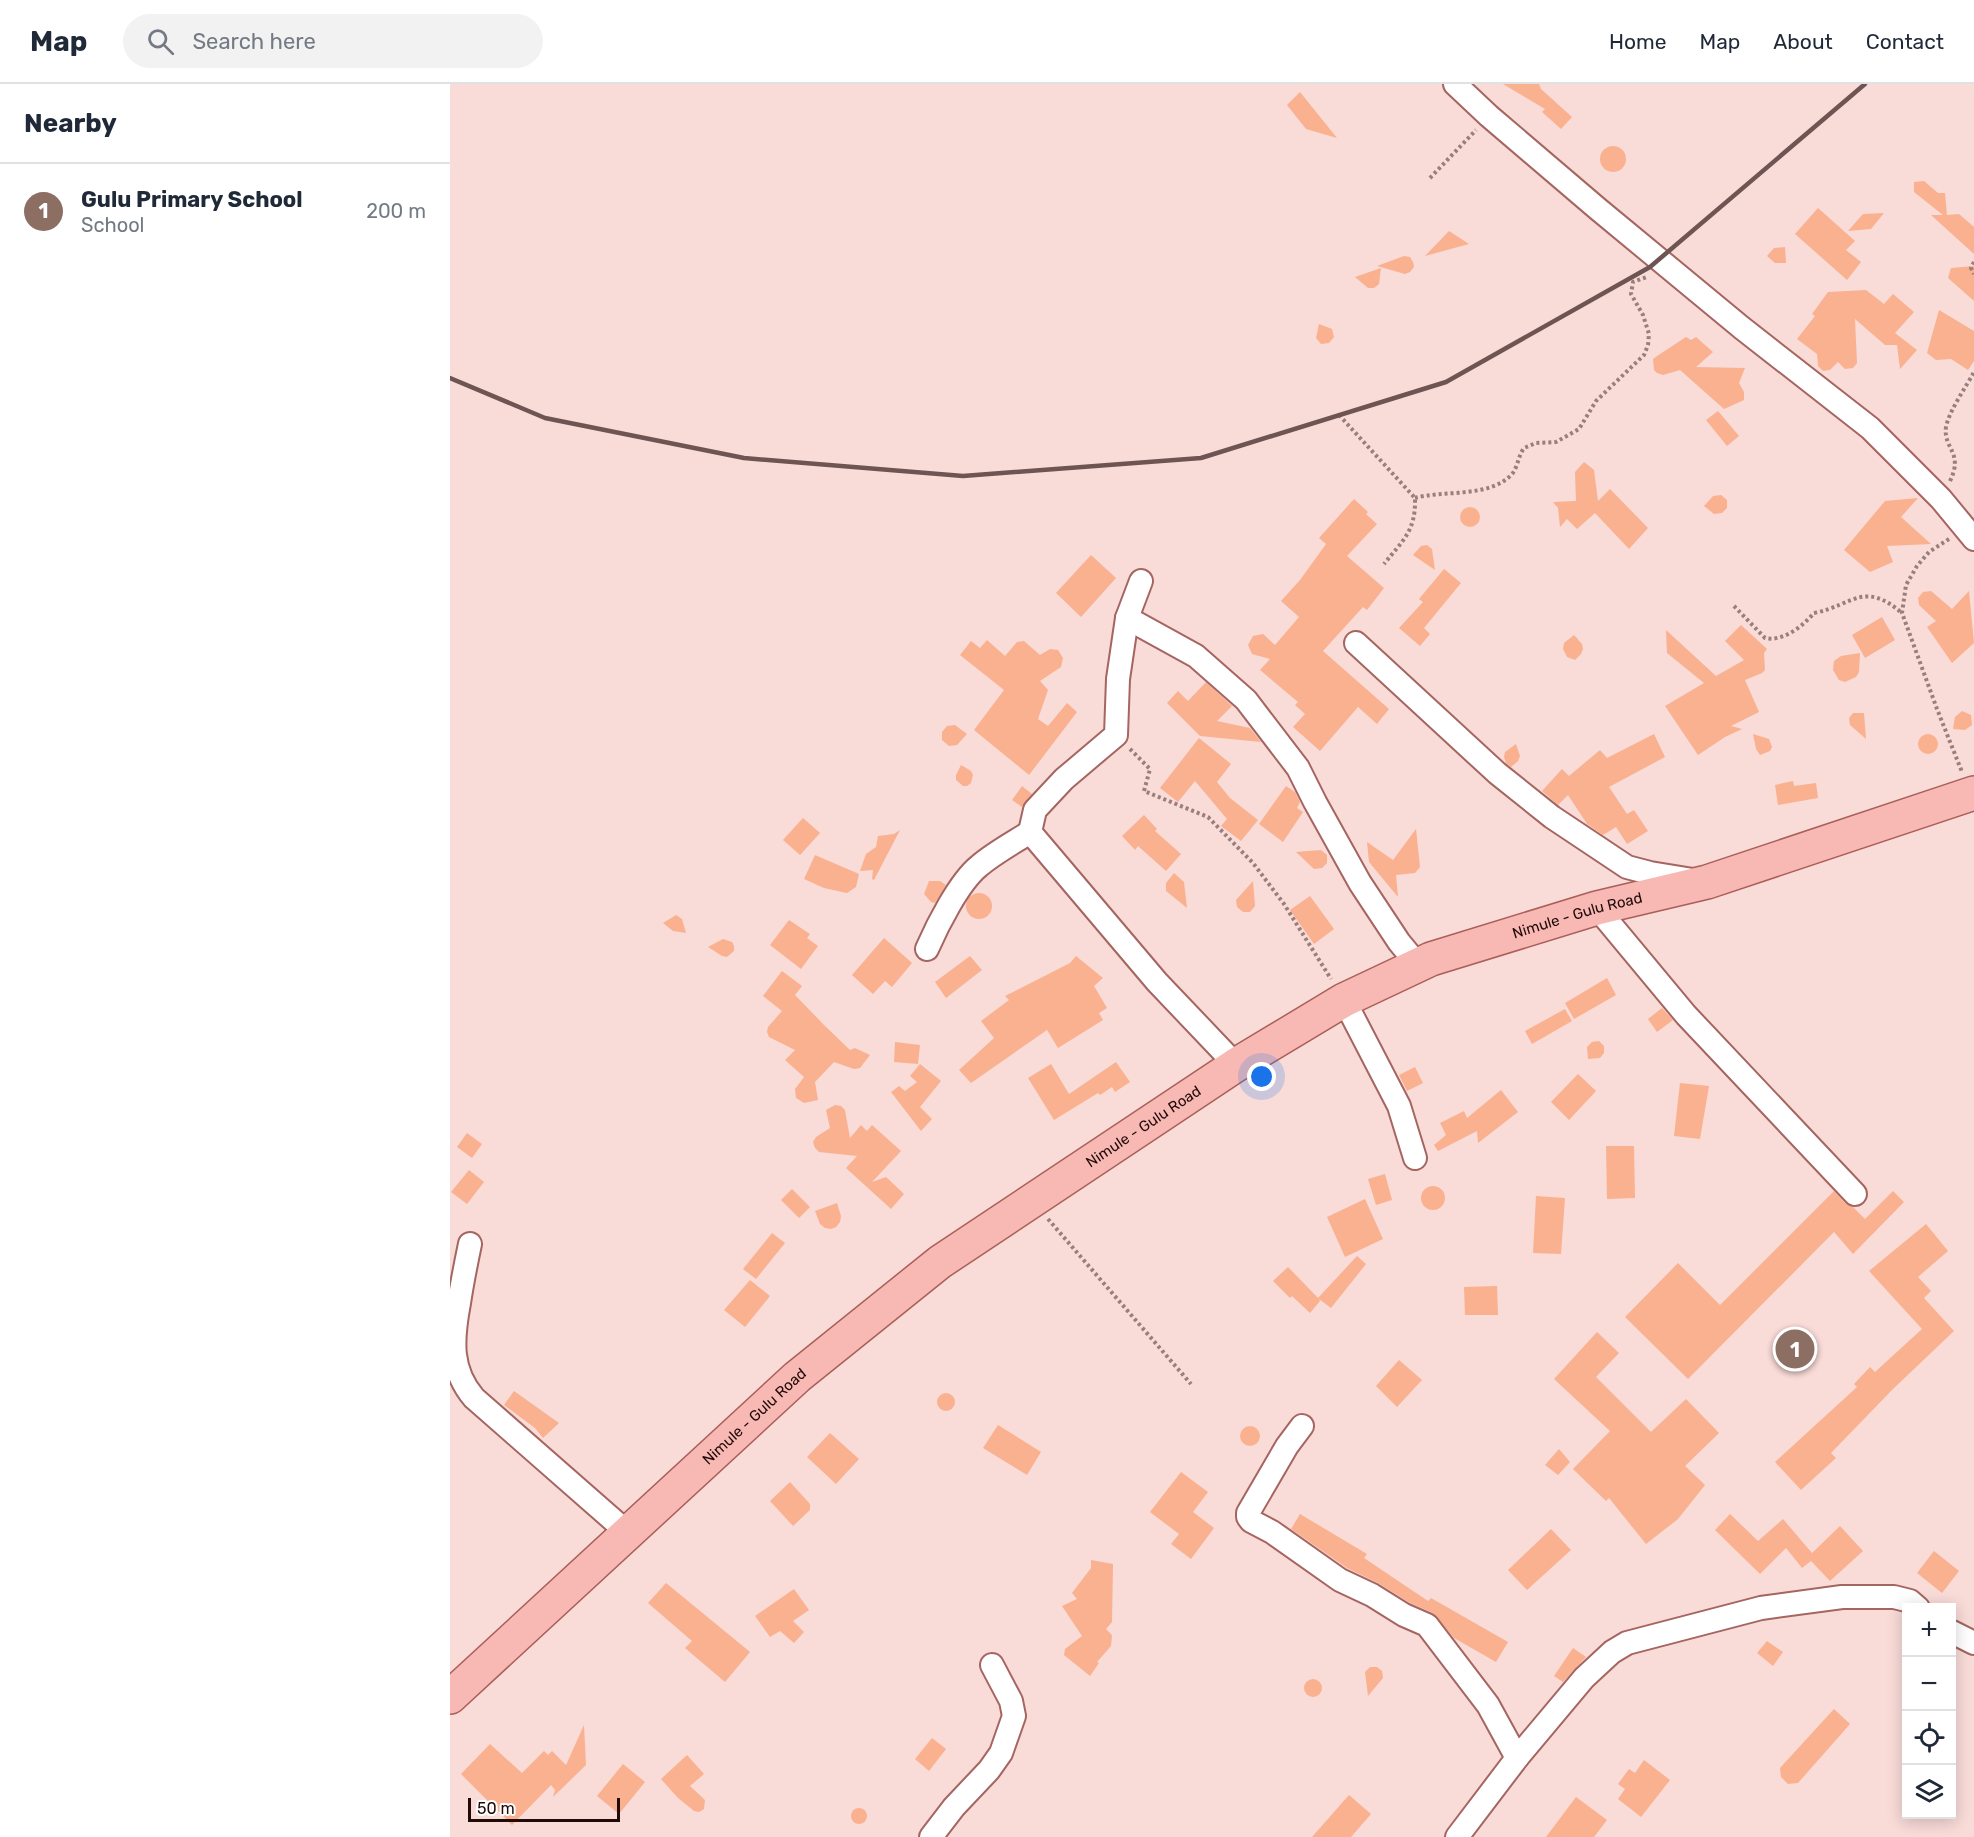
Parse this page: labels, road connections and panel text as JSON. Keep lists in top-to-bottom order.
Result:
{
  "streets": {
    "main road": ["Nimule - Gulu Road"]
  },
  "scale_bar": "50 m",
  "page": {
    "header": "Map",
    "search": "Search here",
    "nav": [
      "Home",
      "Map",
      "About",
      "Contact"
    ],
    "heading": "Nearby",
    "list": [
      {
        "mark": "1",
        "name": "Gulu Primary School",
        "note": "School",
        "value": "200 m"
      }
    ],
    "pins": "1",
    "map_buttons": ["+", "−"],
    "scale": "50 m"
  }
}
